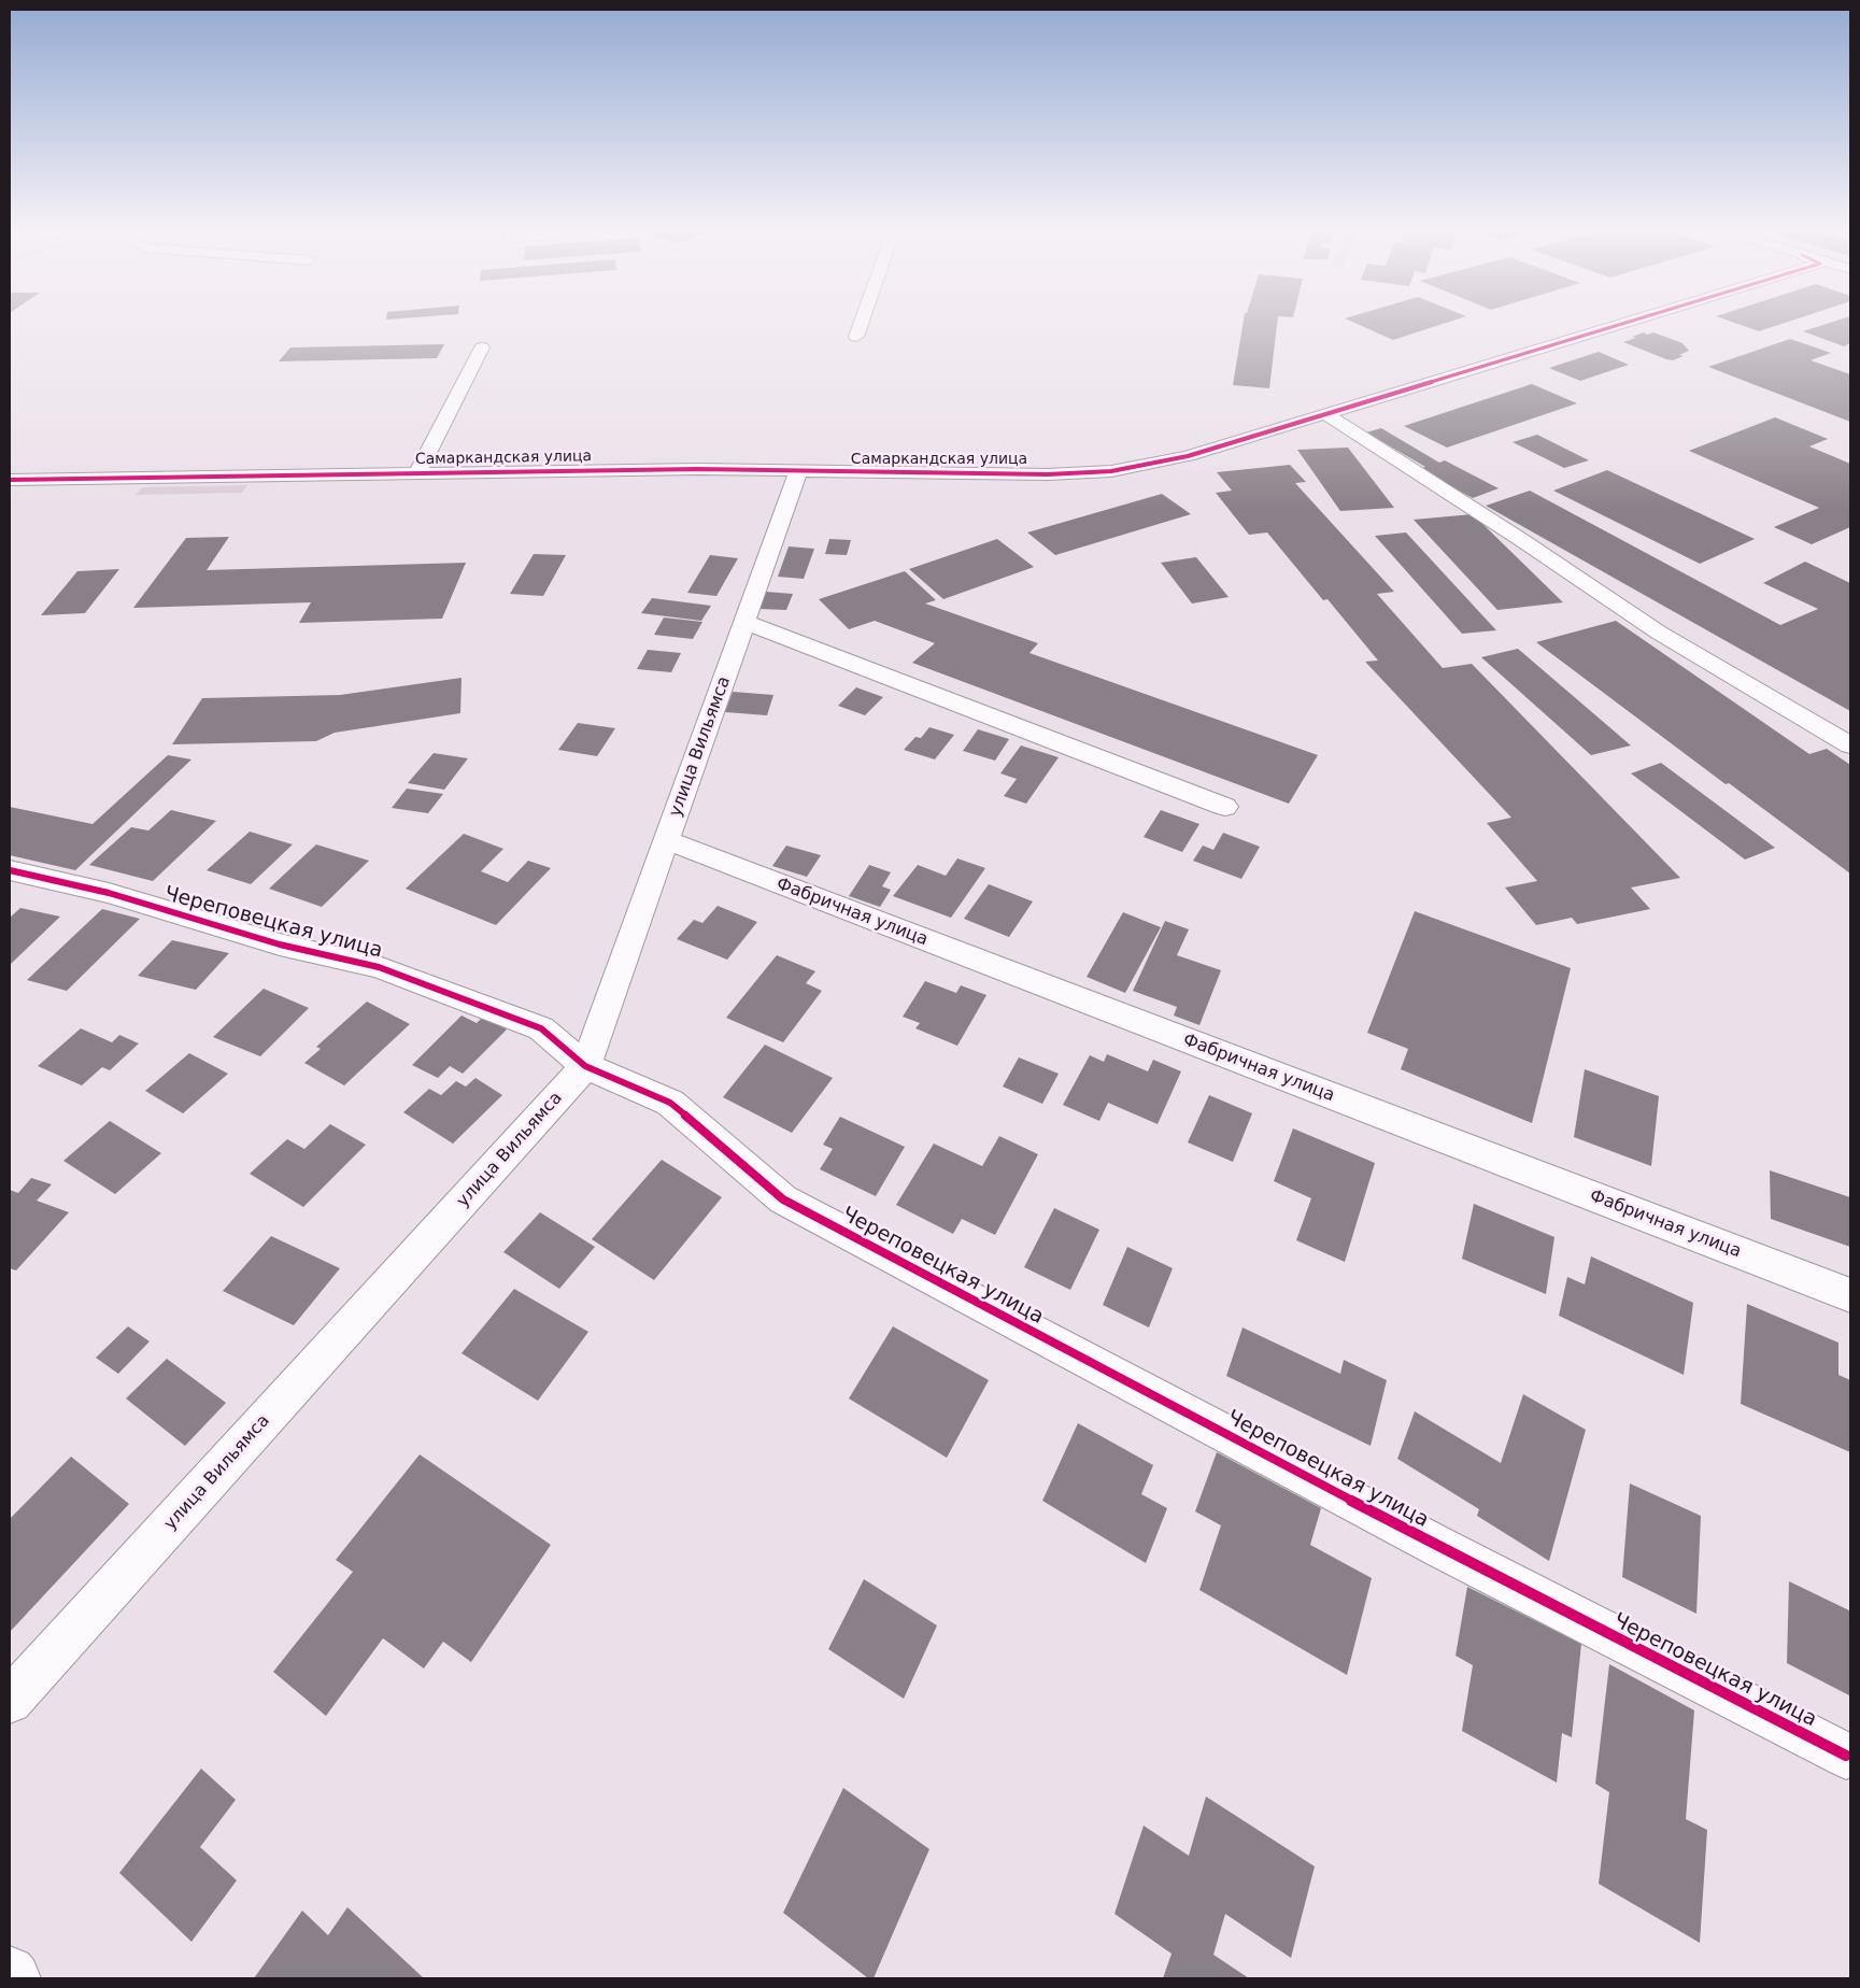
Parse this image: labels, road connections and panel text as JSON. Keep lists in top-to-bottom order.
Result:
{
  "streets": {
    "street": [
      "Самаркандская улица",
      "улица Вильямса",
      "Фабричная улица",
      "Череповецкая улица"
    ]
  },
  "crossings": [
    ["Самаркандская улица", "улица Вильямса"],
    ["улица Вильямса", "Фабричная улица"],
    ["улица Вильямса", "Череповецкая улица"]
  ]
}
